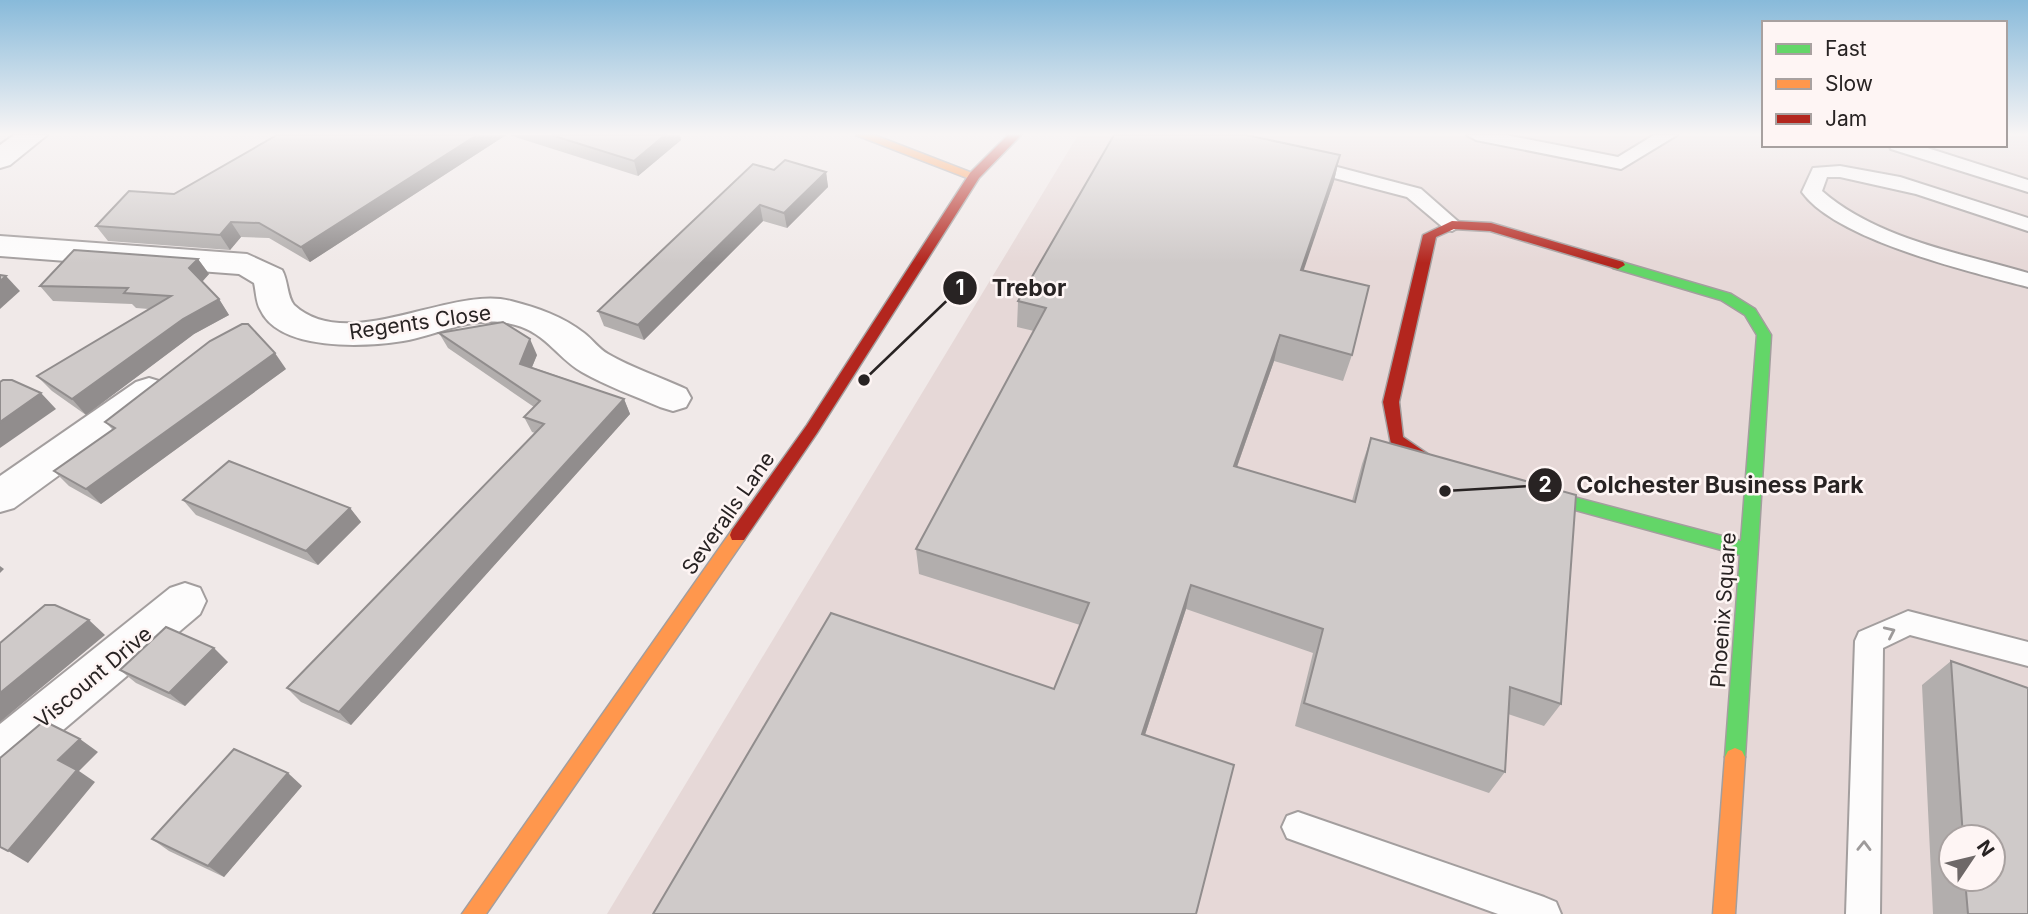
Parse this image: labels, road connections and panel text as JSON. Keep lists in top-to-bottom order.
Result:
{
  "streets": {
    "street": [
      "Regents Close",
      "Severalls Lane",
      "Phoenix Square",
      "Viscount Drive"
    ]
  },
  "places": ["Trebor", "Colchester Business Park"],
  "legend": ["Fast", "Slow", "Jam"],
  "north": "top right"
}
